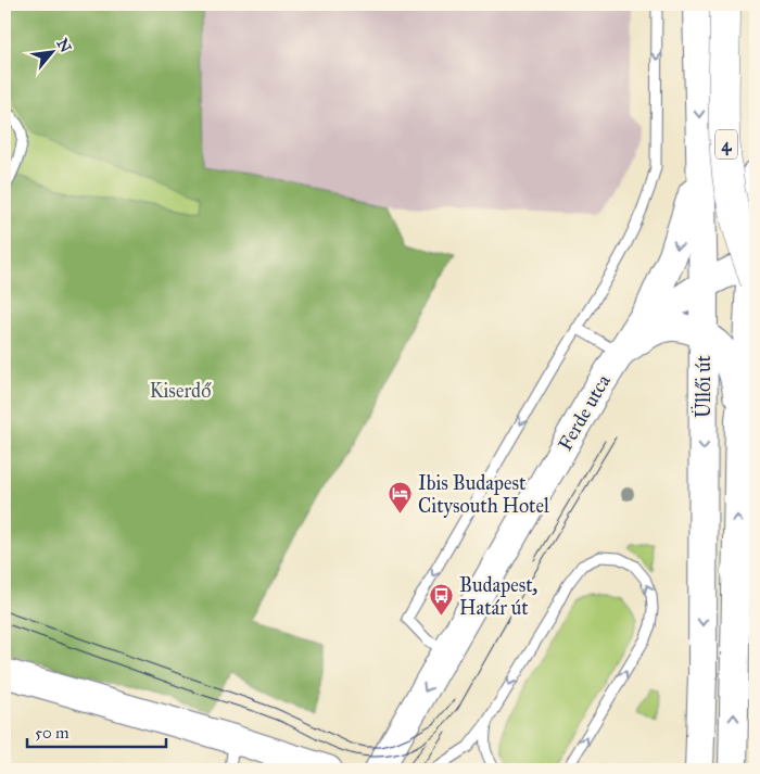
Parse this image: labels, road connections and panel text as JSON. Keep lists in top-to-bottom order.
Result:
{
  "streets": {
    "main road": ["4", "Üllői út", "Ferde utca"]
  },
  "crossings": [
    ["4", "Üllői út"],
    ["Üllői út", "Ferde utca"]
  ],
  "one_way": ["Ferde utca"],
  "parks": ["Kiserdő"],
  "places": {
    "hotel": ["Ibis Budapest Citysouth Hotel"],
    "bus stop": ["Budapest, Határ út"]
  },
  "scale_bar": "50 m",
  "north": "top right"
}
